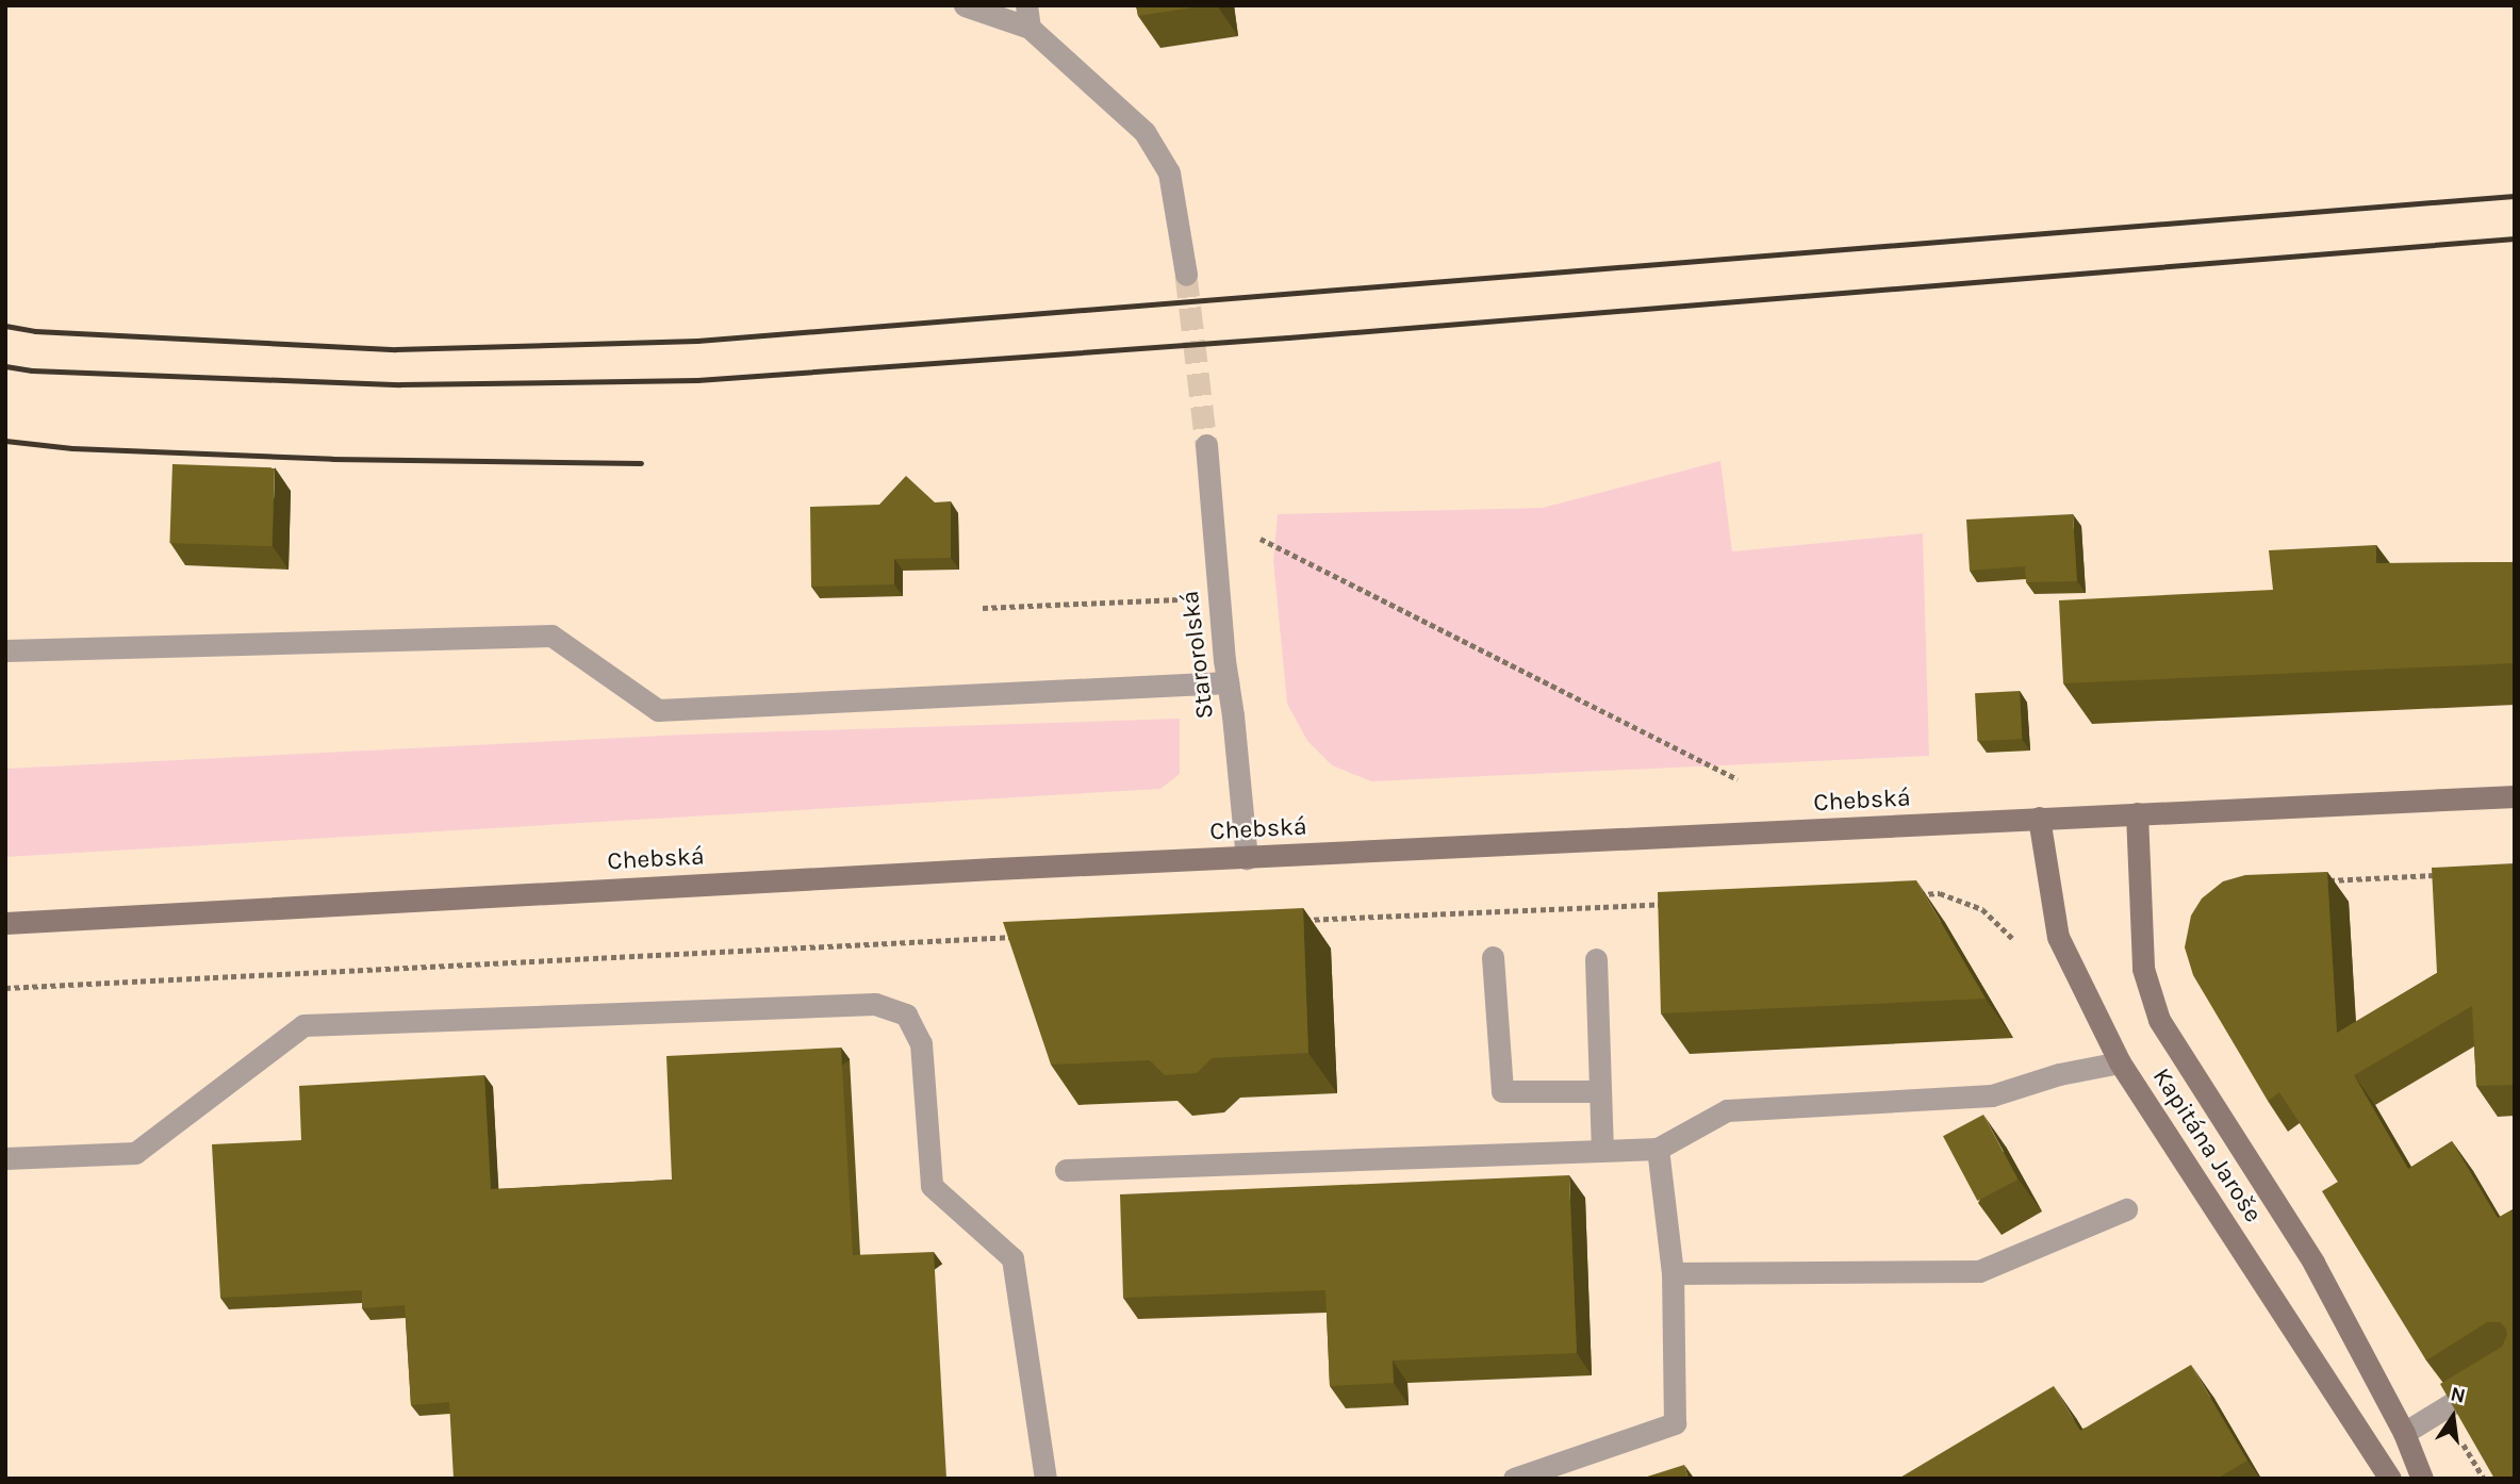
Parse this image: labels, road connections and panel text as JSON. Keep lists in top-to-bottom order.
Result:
{
  "streets": {
    "street": ["Starorolská", "Chebská", "Kapitána Jaroše"]
  },
  "crossings": [
    ["Starorolská", "Chebská"],
    ["Chebská", "Kapitána Jaroše"]
  ],
  "north": "top"
}
